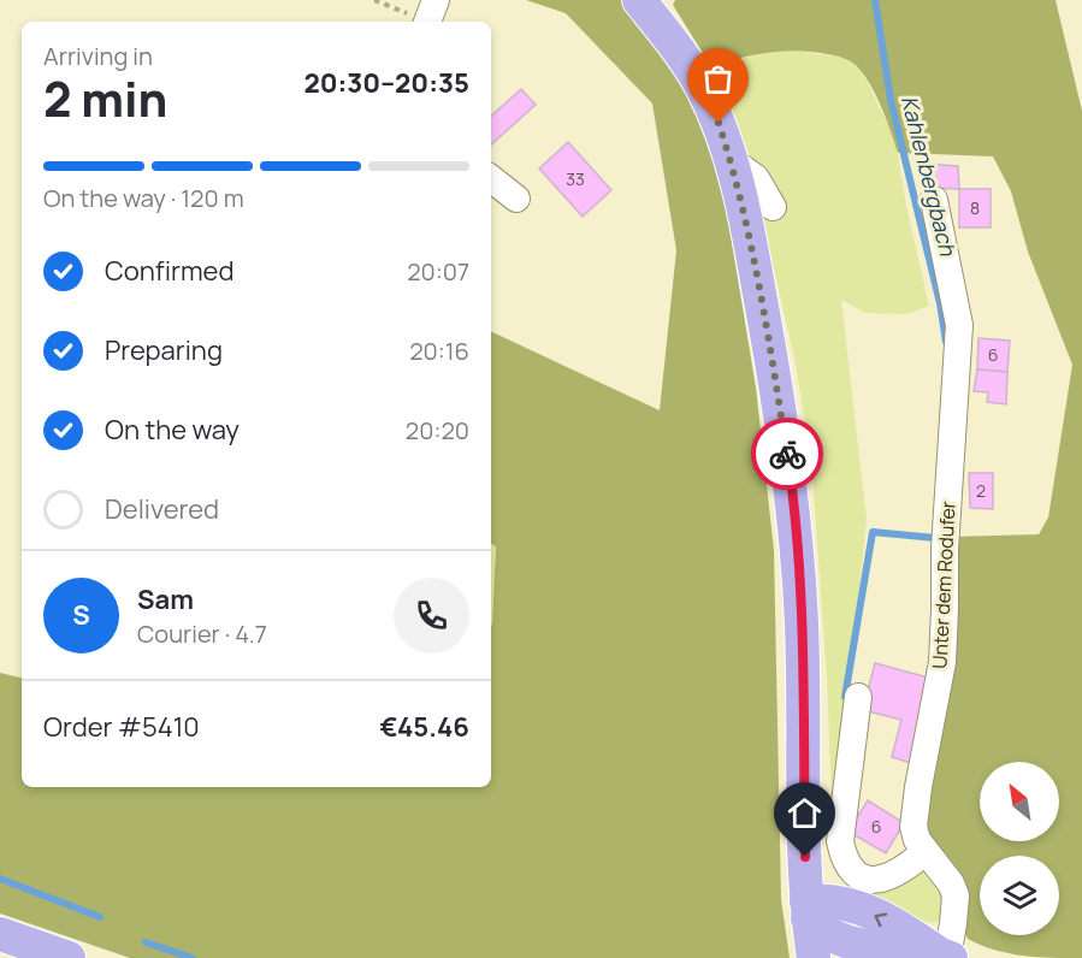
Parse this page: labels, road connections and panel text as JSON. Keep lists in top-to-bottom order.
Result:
{
  "streets": {
    "street": ["Unter dem Rodufer"]
  },
  "water": ["Kahlenbergbach"],
  "house_numbers": [
    "33",
    "8",
    "6",
    "2",
    "6"
  ],
  "north": "top left",
  "page": {
    "heading": ["2 min", "Arriving in", "20:30–20:35"],
    "panel": [
      "Sam",
      "Courier · 4.7",
      "Order #5410",
      "€45.46"
    ],
    "bar": "On the way · 120 m",
    "list": [
      ["Confirmed", "20:07"],
      ["Preparing", "20:16"],
      ["On the way", "20:20"],
      "Delivered"
    ],
    "round": "S"
  }
}
